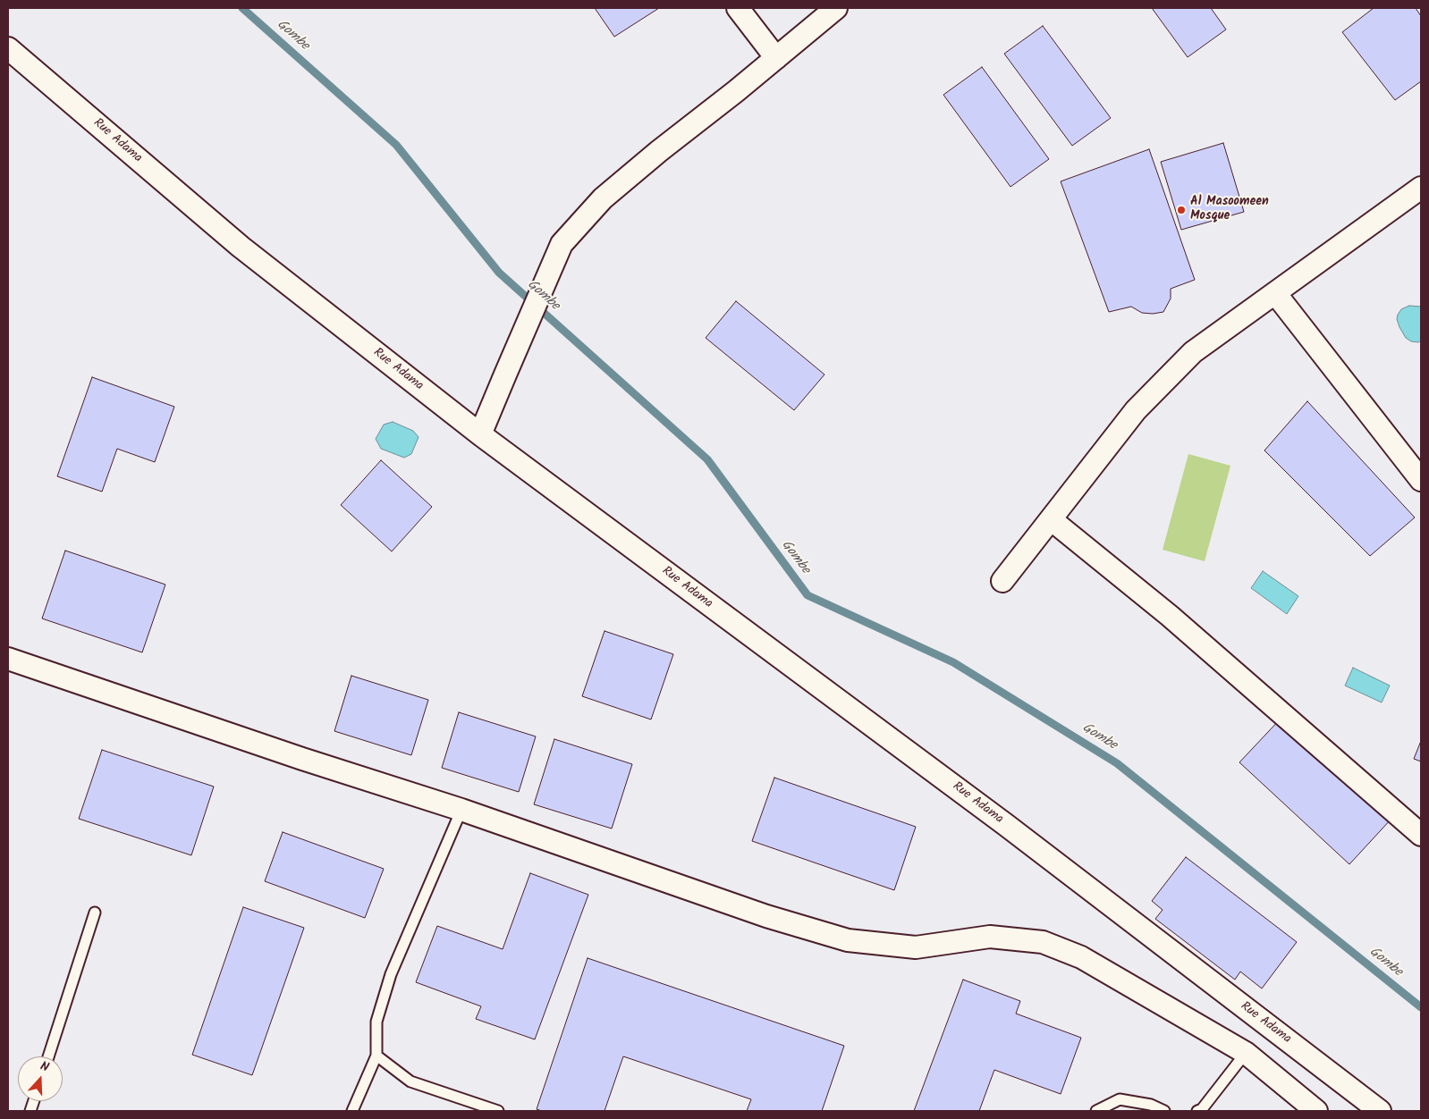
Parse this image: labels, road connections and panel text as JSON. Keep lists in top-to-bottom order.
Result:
{
  "streets": {
    "street": ["Rue Adama"]
  },
  "water": ["Gombe"],
  "places": ["Al Masoomeen Mosque"],
  "north": "top"
}
